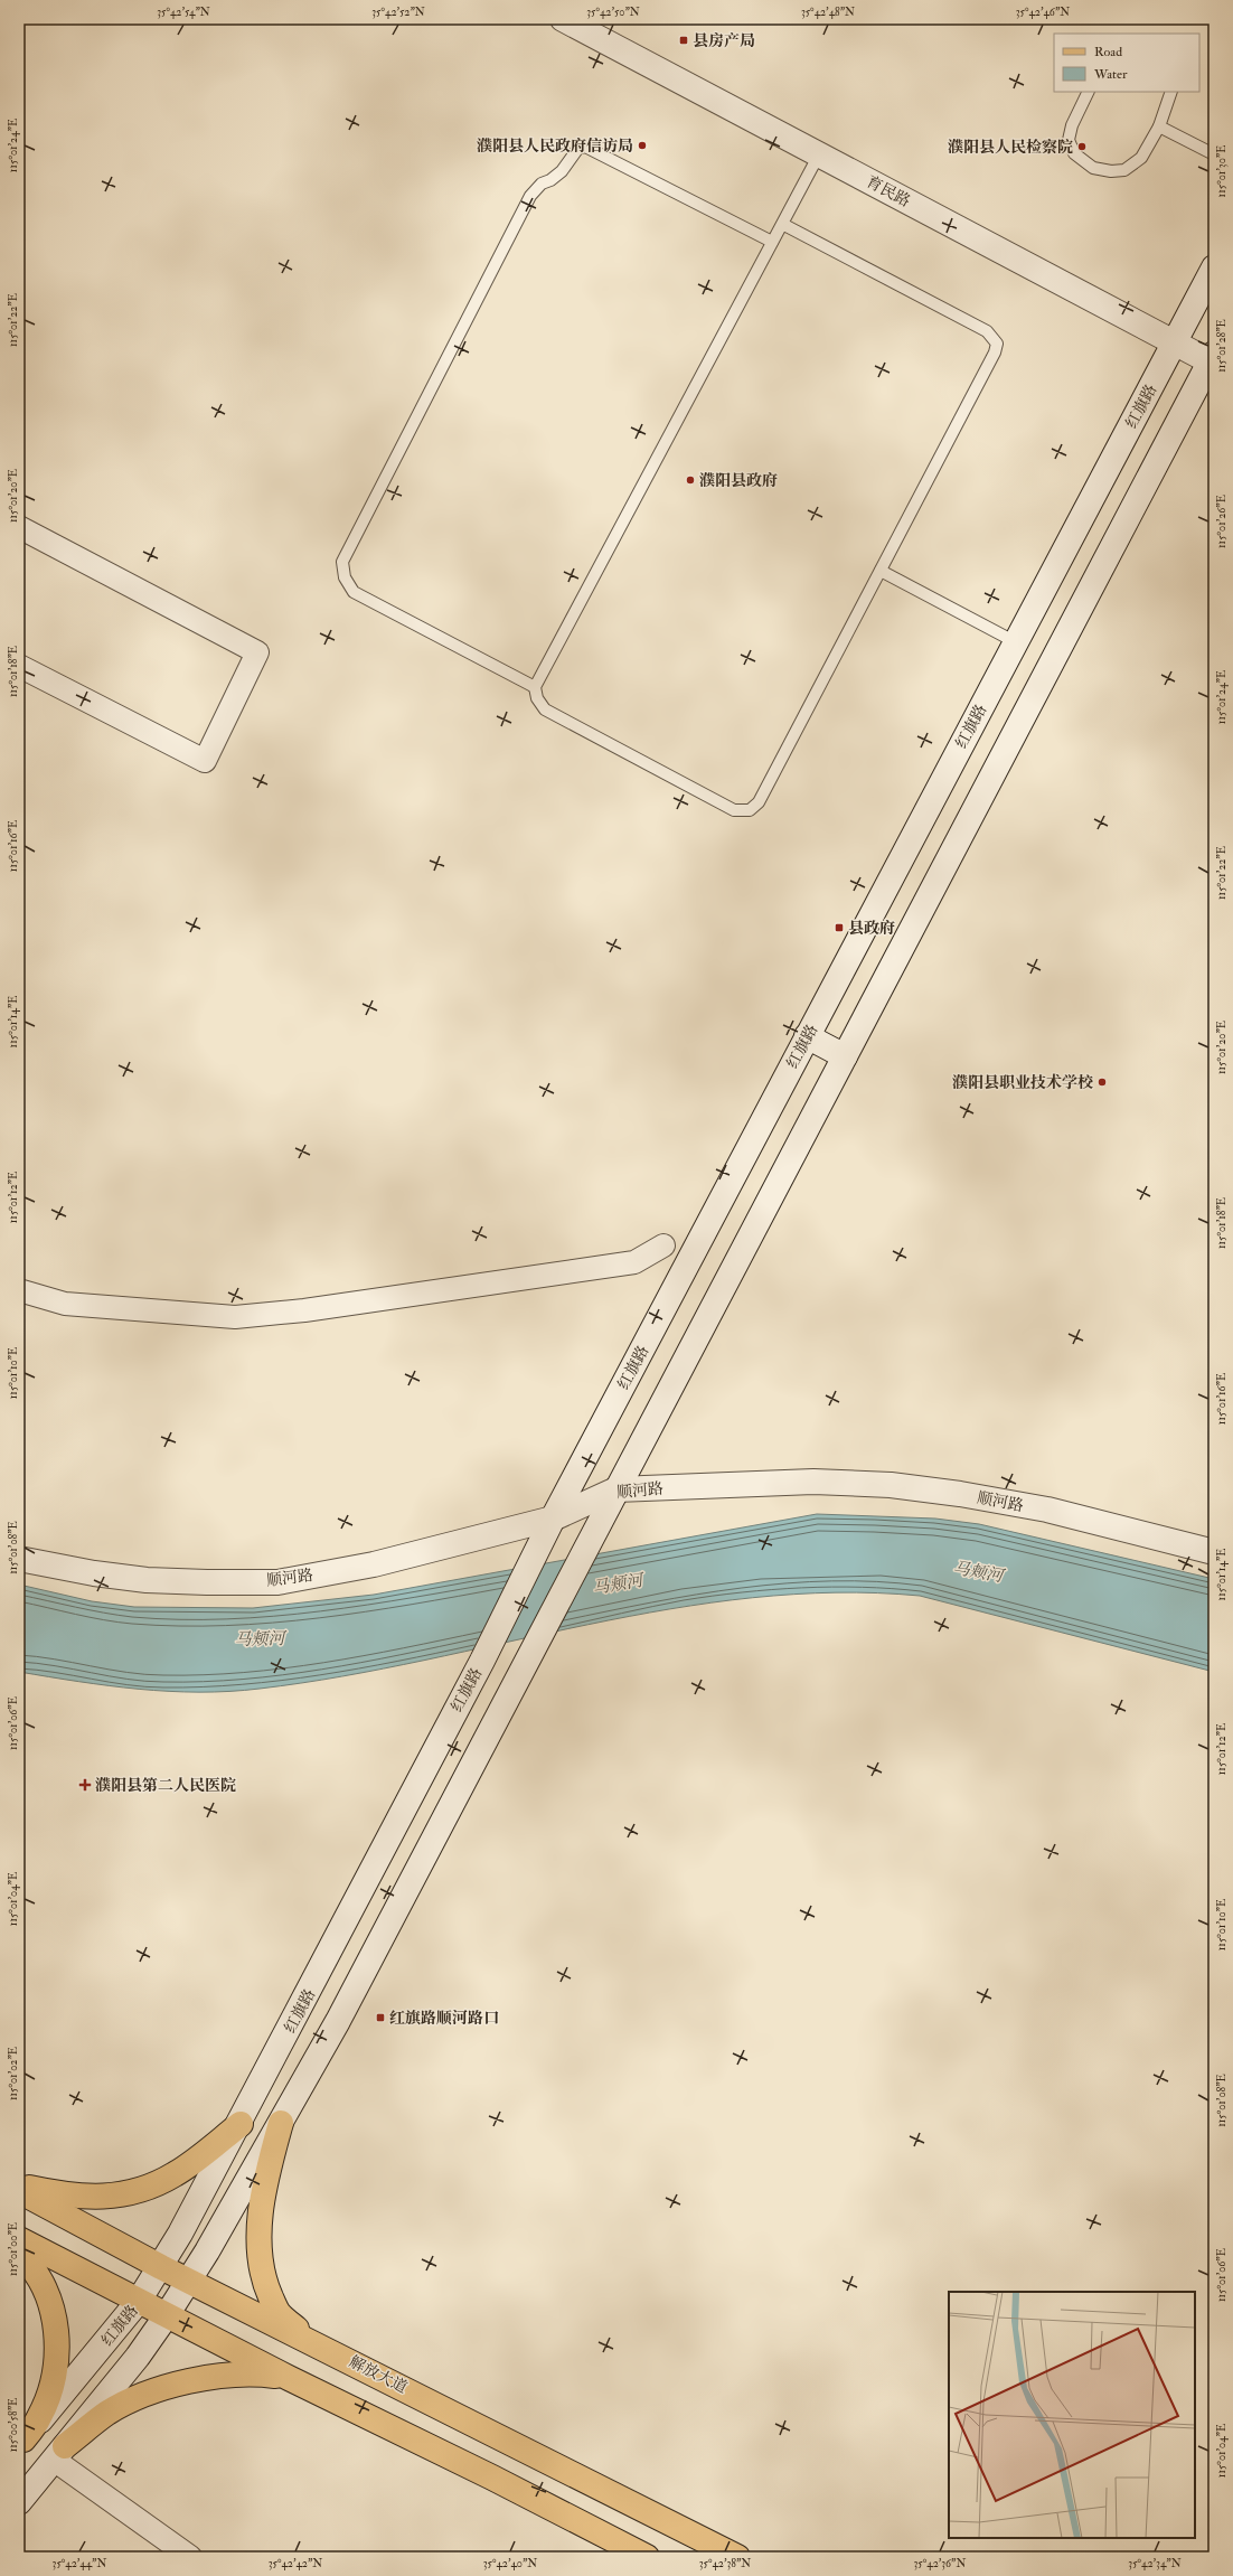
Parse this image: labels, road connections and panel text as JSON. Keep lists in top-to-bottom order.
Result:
{
  "streets": {
    "main road": [
      "育民路",
      "红旗路",
      "顺河路",
      "解放大道"
    ]
  },
  "crossings": [
    ["育民路", "红旗路"],
    ["红旗路", "顺河路"],
    ["红旗路", "解放大道"]
  ],
  "water": ["马颊河"],
  "places": {
    "transit": ["县房产局", "县政府", "红旗路顺河路口"],
    "other": [
      "濮阳县人民政府信访局",
      "濮阳县人民检察院",
      "濮阳县政府",
      "濮阳县职业技术学校"
    ],
    "health": ["濮阳县第二人民医院"]
  },
  "legend": ["Road", "Water"],
  "coordinates": [
    "35°42'54\"N",
    "35°42'52\"N",
    "35°42'50\"N",
    "35°42'48\"N",
    "35°42'46\"N",
    "115°01'24\"E",
    "115°01'30\"E",
    "115°01'22\"E",
    "115°01'28\"E",
    "115°01'20\"E",
    "115°01'26\"E",
    "115°01'18\"E",
    "115°01'16\"E",
    "115°01'14\"E",
    "115°01'12\"E",
    "115°01'10\"E",
    "115°01'08\"E",
    "115°01'06\"E",
    "115°01'04\"E",
    "115°01'02\"E",
    "115°01'00\"E",
    "115°00'58\"E",
    "35°42'44\"N",
    "35°42'42\"N",
    "35°42'40\"N",
    "35°42'38\"N",
    "35°42'36\"N",
    "35°42'34\"N"
  ]
}
